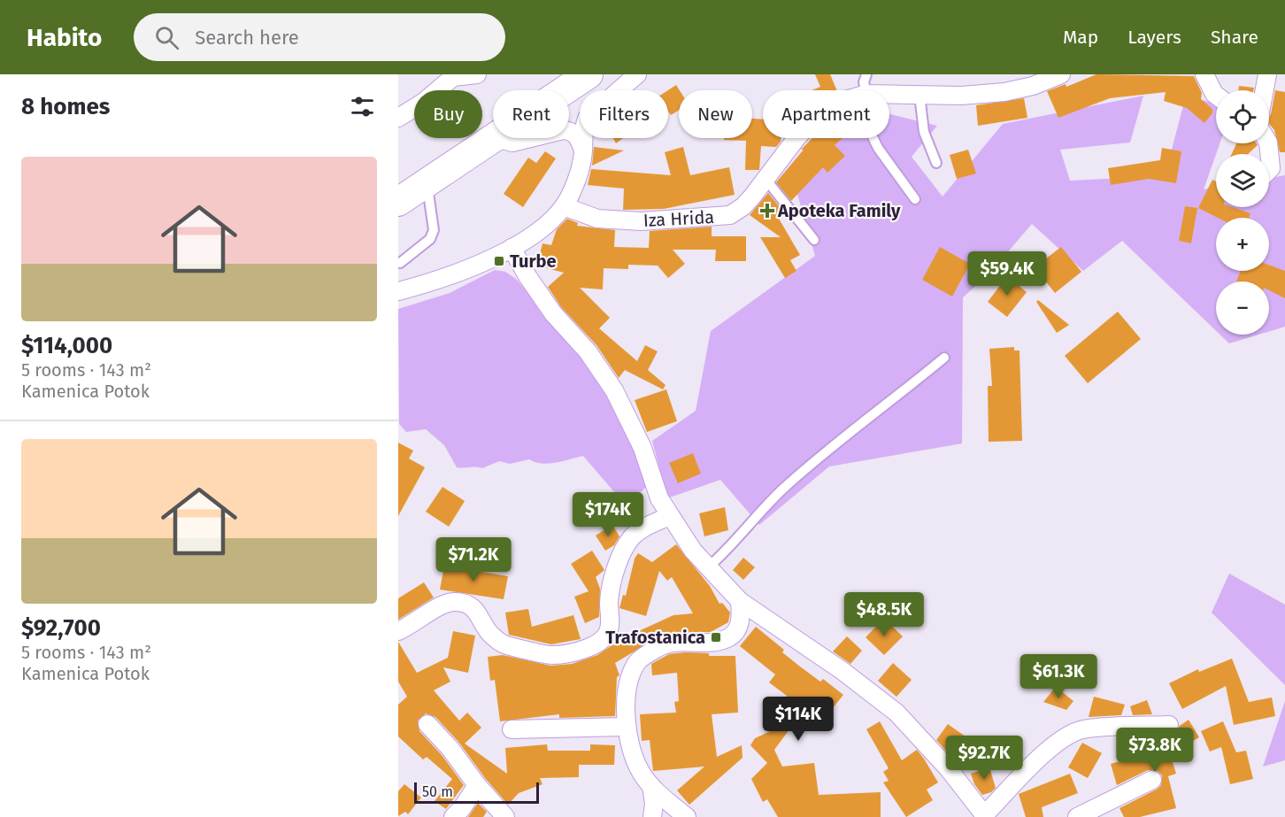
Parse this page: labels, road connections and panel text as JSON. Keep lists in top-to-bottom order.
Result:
{
  "streets": {
    "street": ["Iza Hrida"]
  },
  "places": {
    "health": ["Apoteka Family"],
    "transit": ["Turbe", "Trafostanica"]
  },
  "scale_bar": "50 m",
  "page": {
    "header": "Habito",
    "search": "Search here",
    "nav": ["Map", "Layers", "Share"],
    "heading": "8 homes",
    "map_buttons": ["+", "−"],
    "chip": [
      "Buy",
      "Rent",
      "Filters",
      "New",
      "Apartment"
    ],
    "list": [
      {
        "name": "$114,000",
        "note": "5 rooms · 143 m² · Kamenica Potok"
      },
      {
        "name": "$92,700",
        "note": "5 rooms · 143 m² · Kamenica Potok"
      }
    ],
    "price": [
      "$59.4K",
      "$174K",
      "$71.2K",
      "$48.5K",
      "$61.3K",
      "$114K",
      "$73.8K",
      "$92.7K"
    ],
    "scale": "50 m"
  }
}
